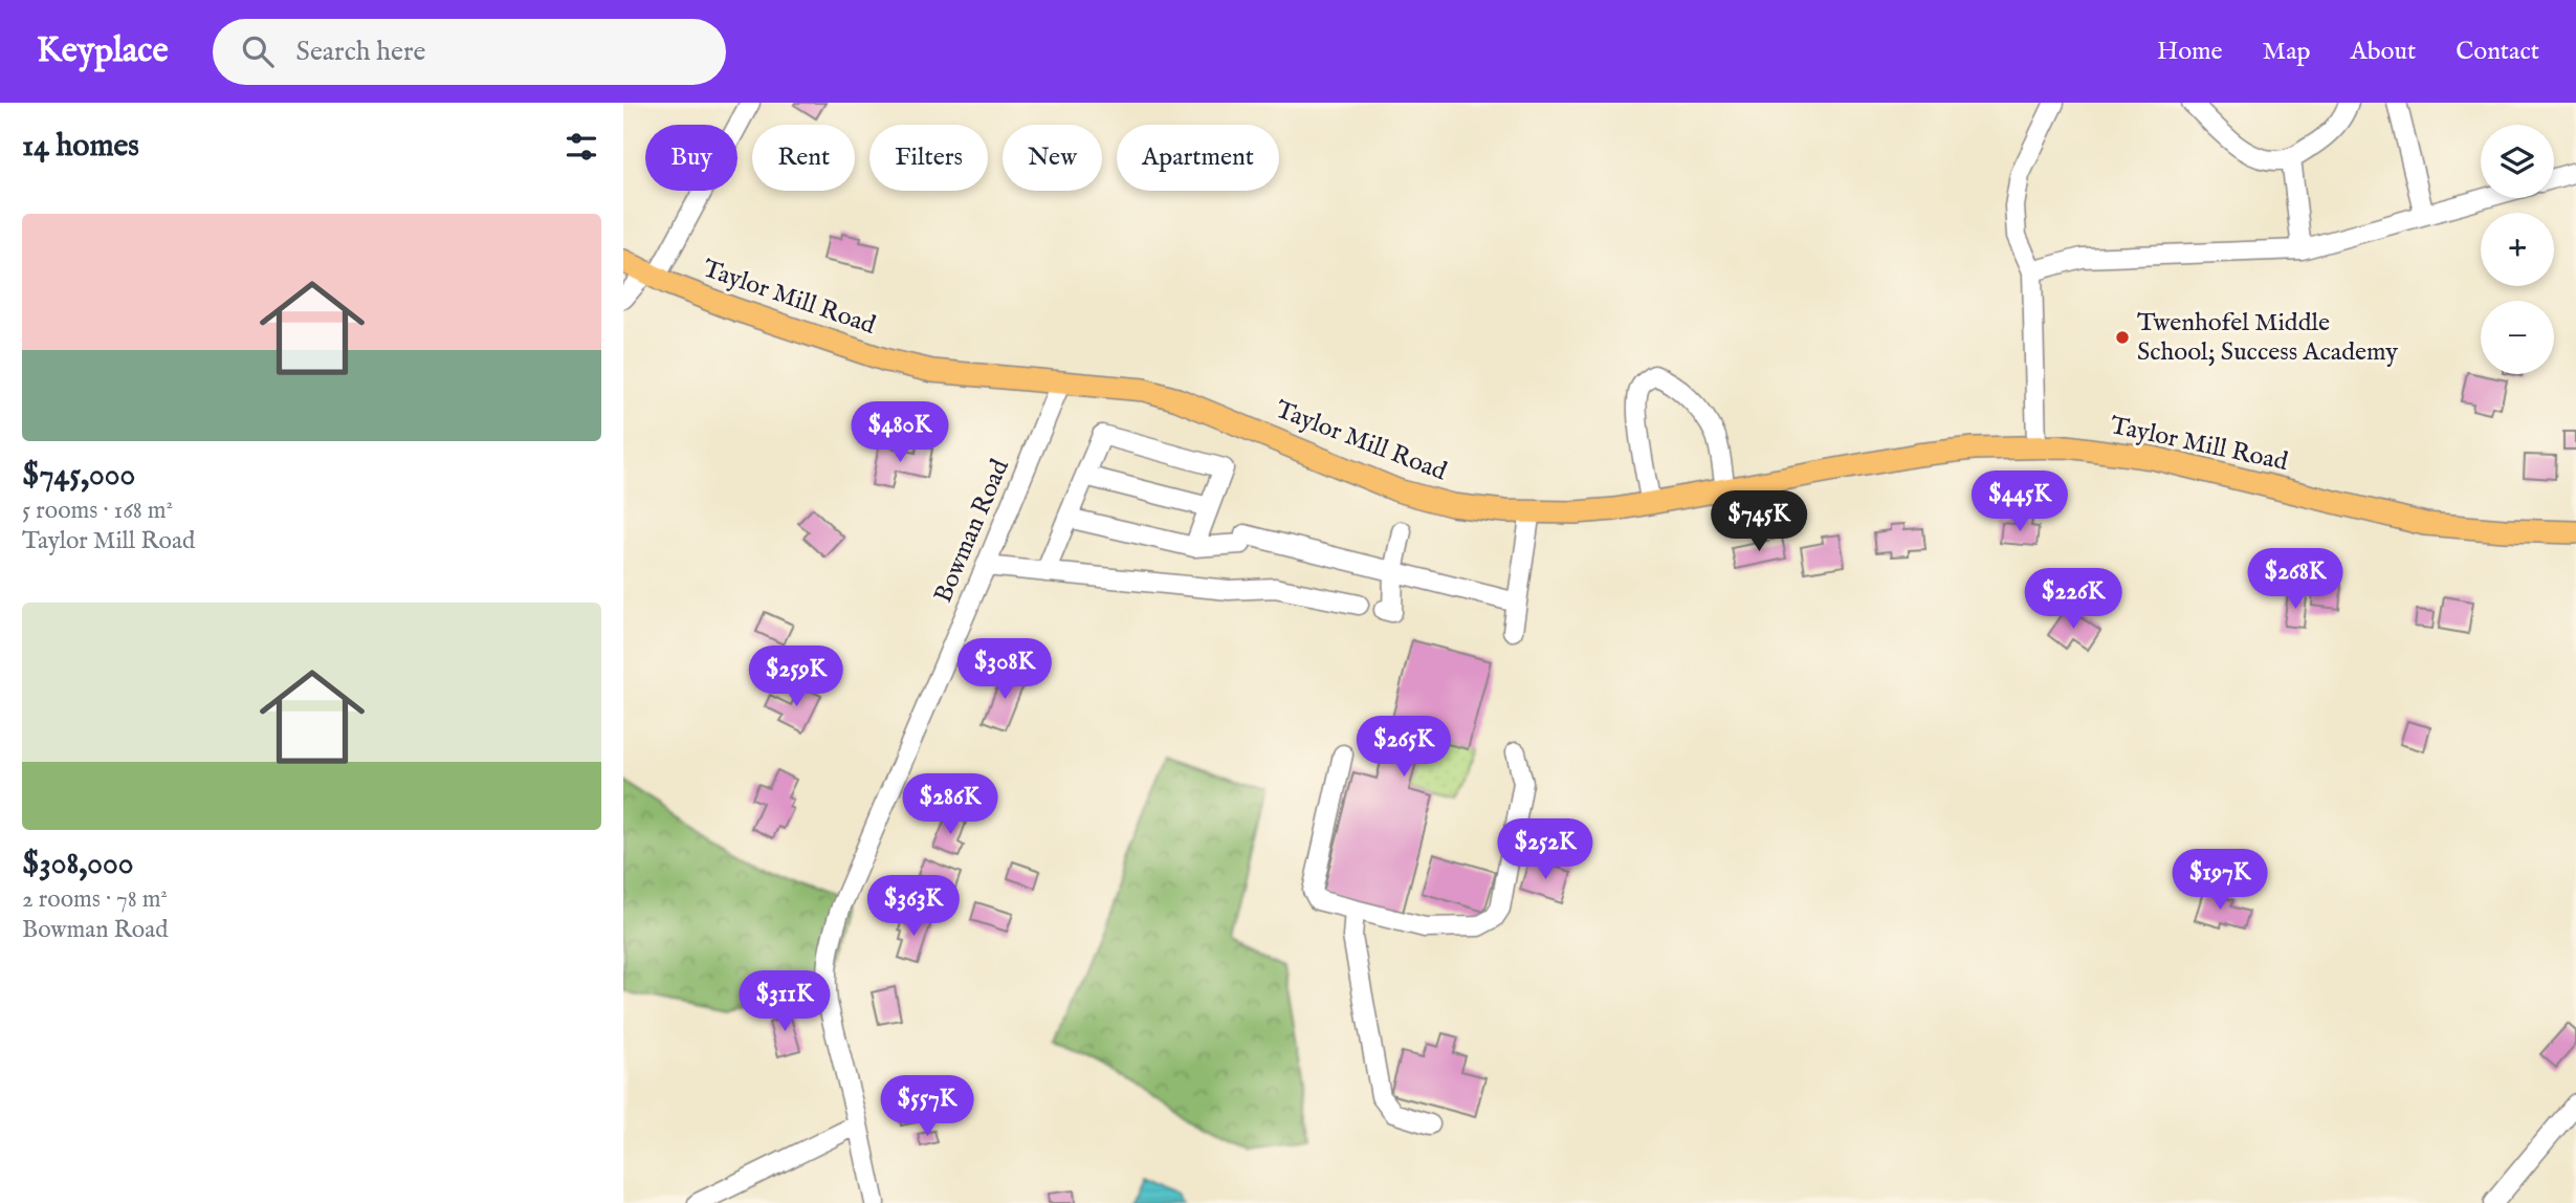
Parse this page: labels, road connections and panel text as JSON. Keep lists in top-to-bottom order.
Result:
{
  "streets": {
    "main road": ["Taylor Mill Road"],
    "street": ["Bowman Road"]
  },
  "crossings": [
    ["Taylor Mill Road", "Bowman Road"]
  ],
  "places": ["Twenhofel Middle School; Success Academy"],
  "page": {
    "header": "Keyplace",
    "search": "Search here",
    "nav": [
      "Home",
      "Map",
      "About",
      "Contact"
    ],
    "heading": "14 homes",
    "map_buttons": ["+", "−"],
    "chip": [
      "Buy",
      "Rent",
      "Filters",
      "New",
      "Apartment"
    ],
    "list": [
      {
        "name": "$745,000",
        "note": "5 rooms · 168 m² · Taylor Mill Road"
      },
      {
        "name": "$308,000",
        "note": "2 rooms · 78 m² · Bowman Road"
      }
    ],
    "price": [
      "$480K",
      "$445K",
      "$745K",
      "$268K",
      "$226K",
      "$308K",
      "$259K",
      "$265K",
      "$286K",
      "$252K",
      "$197K",
      "$363K",
      "$311K",
      "$557K"
    ]
  }
}
